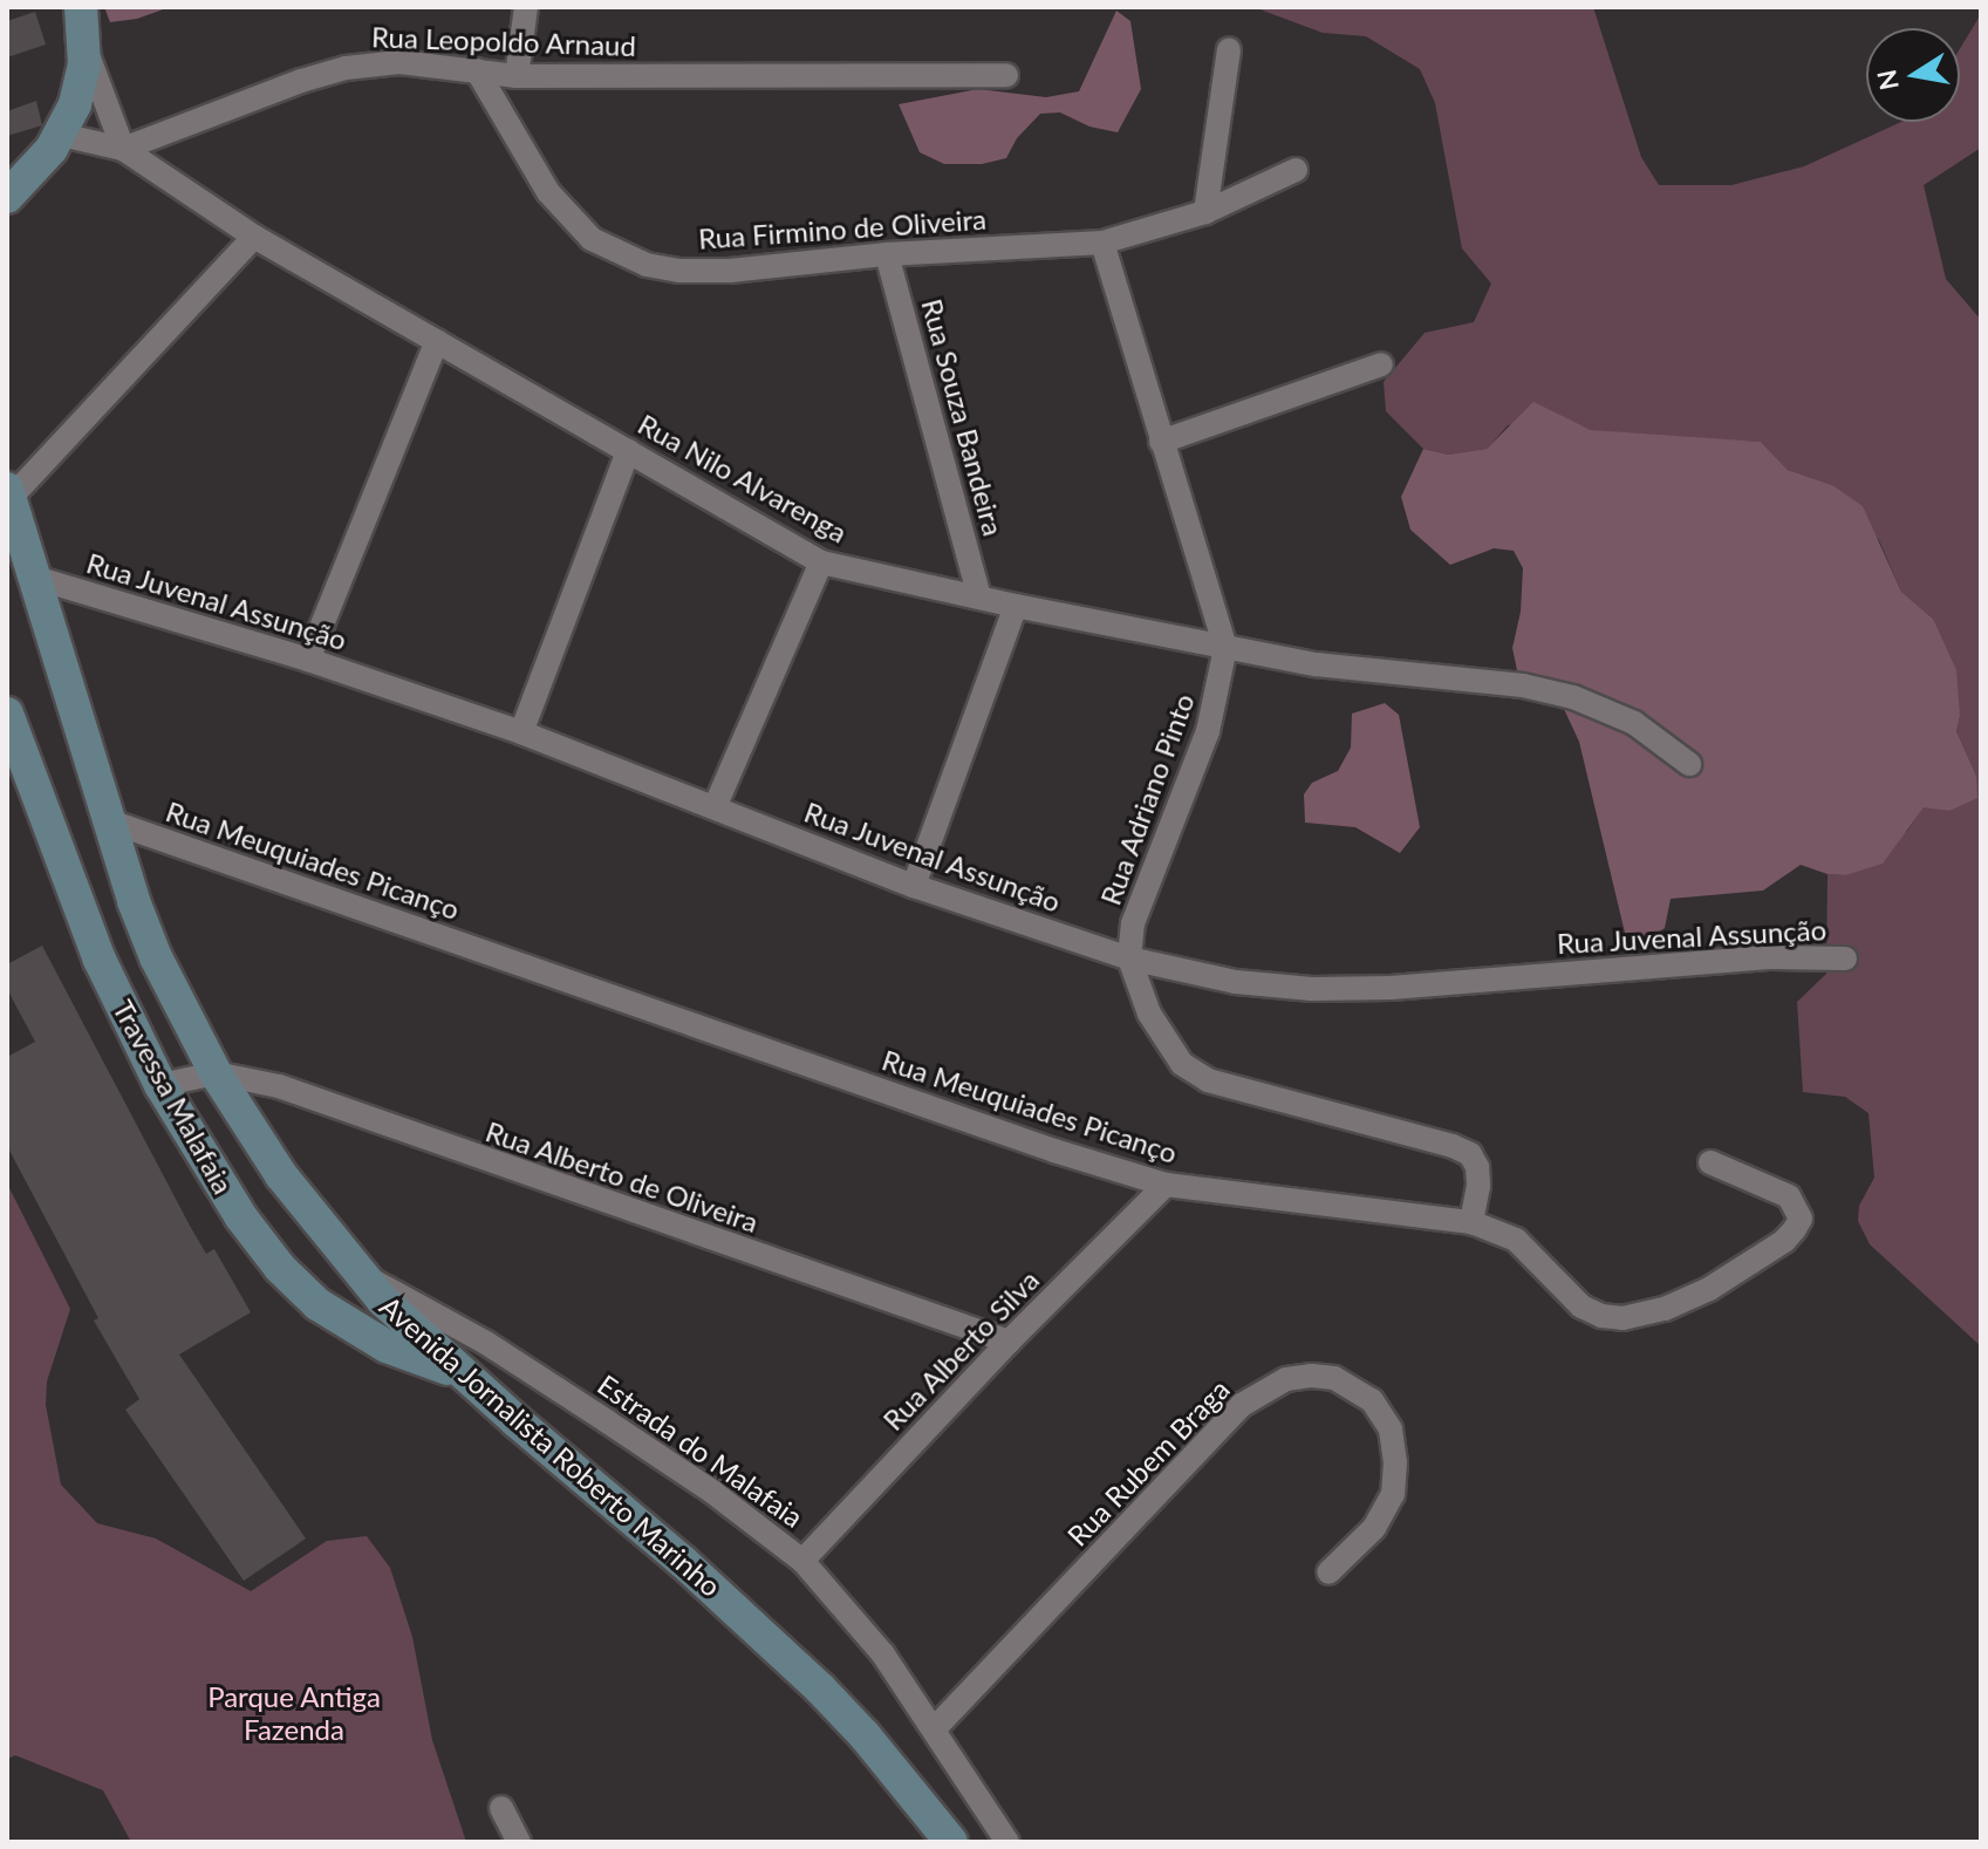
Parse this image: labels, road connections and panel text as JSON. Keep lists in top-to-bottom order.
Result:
{
  "streets": {
    "main road": ["Travessa Malafaia", "Avenida Jornalista Roberto Marinho"],
    "street": [
      "Rua Leopoldo Arnaud",
      "Rua Firmino de Oliveira",
      "Rua Souza Bandeira",
      "Rua Nilo Alvarenga",
      "Rua Juvenal Assunção",
      "Rua Adriano Pinto",
      "Rua Meuquiades Picanço",
      "Rua Alberto de Oliveira",
      "Rua Alberto Silva",
      "Estrada do Malafaia",
      "Rua Rubem Braga"
    ]
  },
  "crossings": [
    ["Rua Leopoldo Arnaud", "Rua Firmino de Oliveira"],
    ["Rua Leopoldo Arnaud", "Rua Nilo Alvarenga"],
    ["Rua Firmino de Oliveira", "Rua Souza Bandeira"],
    ["Rua Firmino de Oliveira", "Rua Adriano Pinto"],
    ["Rua Souza Bandeira", "Rua Nilo Alvarenga"],
    ["Rua Nilo Alvarenga", "Rua Adriano Pinto"],
    ["Rua Juvenal Assunção", "Rua Adriano Pinto"],
    ["Rua Juvenal Assunção", "Avenida Jornalista Roberto Marinho"],
    ["Rua Meuquiades Picanço", "Rua Alberto Silva"],
    ["Rua Meuquiades Picanço", "Avenida Jornalista Roberto Marinho"],
    ["Travessa Malafaia", "Avenida Jornalista Roberto Marinho"],
    ["Rua Alberto de Oliveira", "Rua Alberto Silva"],
    ["Rua Alberto de Oliveira", "Avenida Jornalista Roberto Marinho"],
    ["Rua Alberto Silva", "Estrada do Malafaia"],
    ["Avenida Jornalista Roberto Marinho", "Estrada do Malafaia"],
    ["Estrada do Malafaia", "Rua Rubem Braga"]
  ],
  "parks": ["Parque Antiga Fazenda"],
  "north": "left"
}
